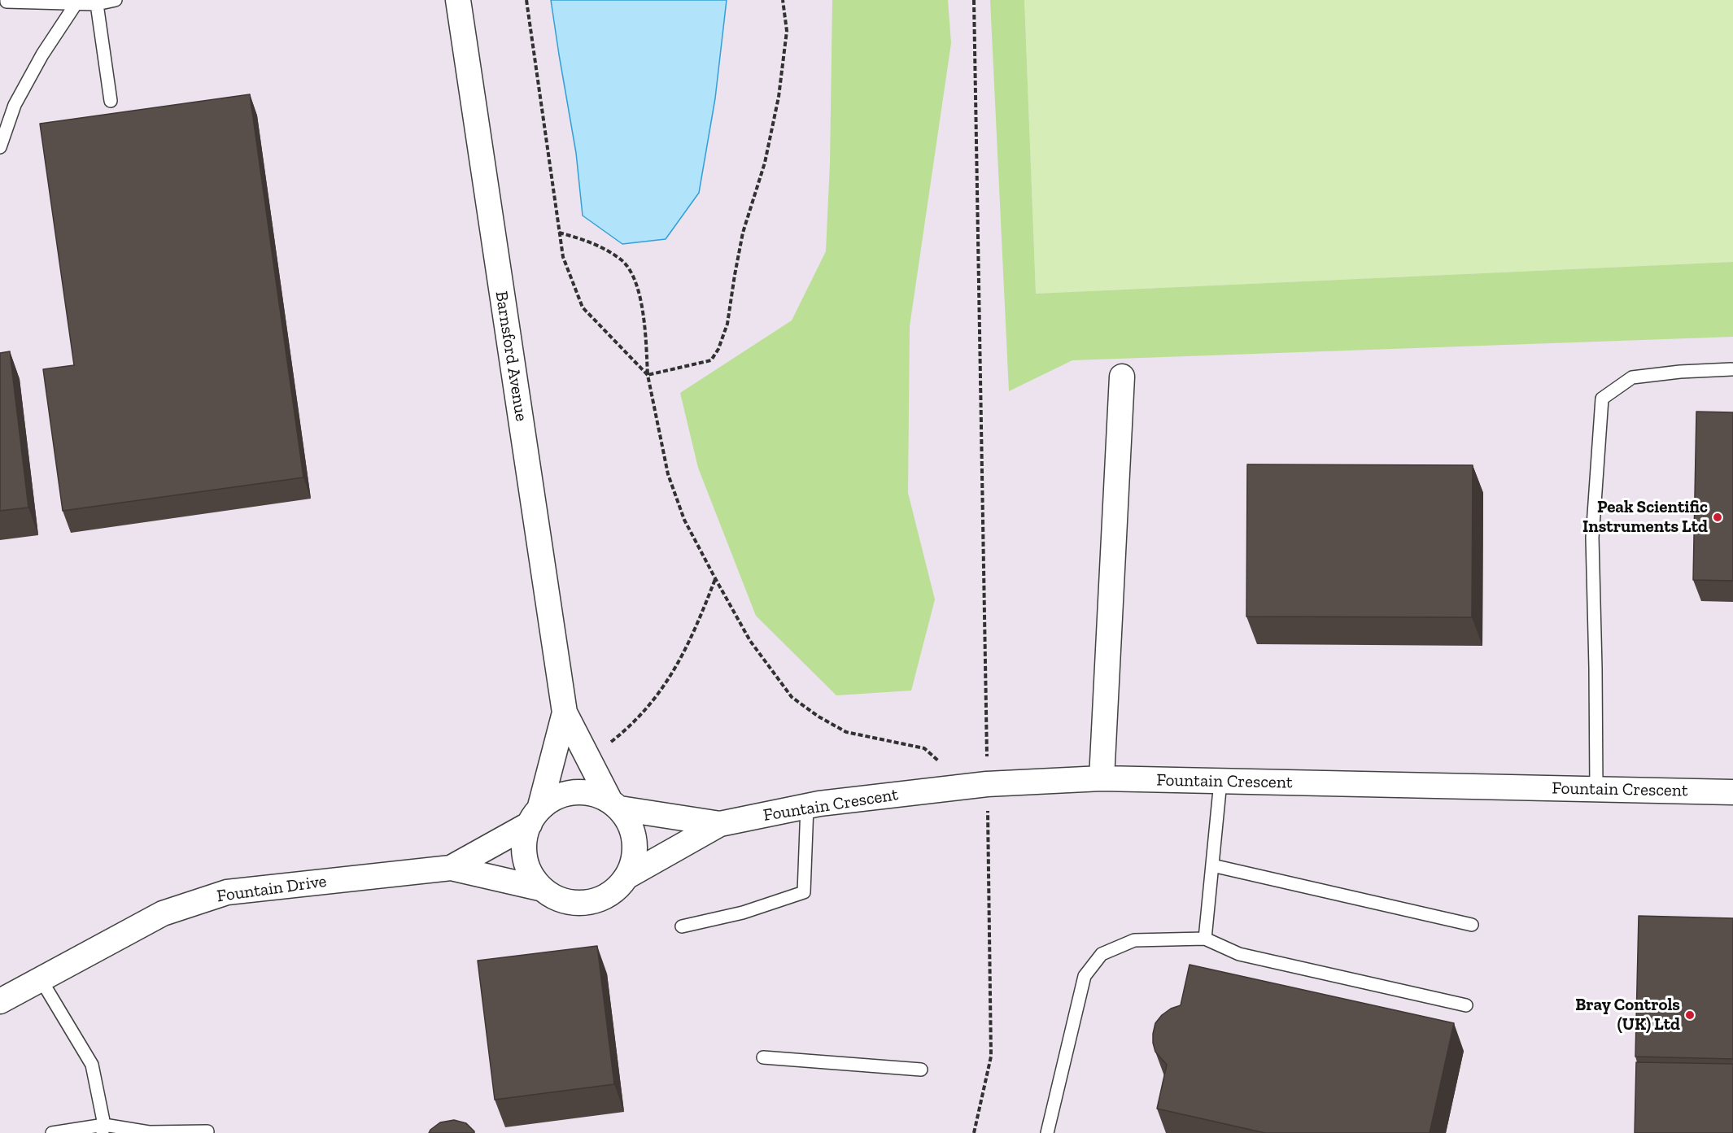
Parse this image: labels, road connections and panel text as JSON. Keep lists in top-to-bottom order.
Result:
{
  "streets": {
    "street": ["Barnsford Avenue", "Fountain Crescent", "Fountain Drive"]
  },
  "crossings": [
    ["Barnsford Avenue", "Fountain Crescent"],
    ["Barnsford Avenue", "Fountain Drive"],
    ["Fountain Crescent", "Fountain Drive"]
  ],
  "places": ["Peak Scientific Instruments Ltd", "Bray Controls (UK) Ltd"]
}
